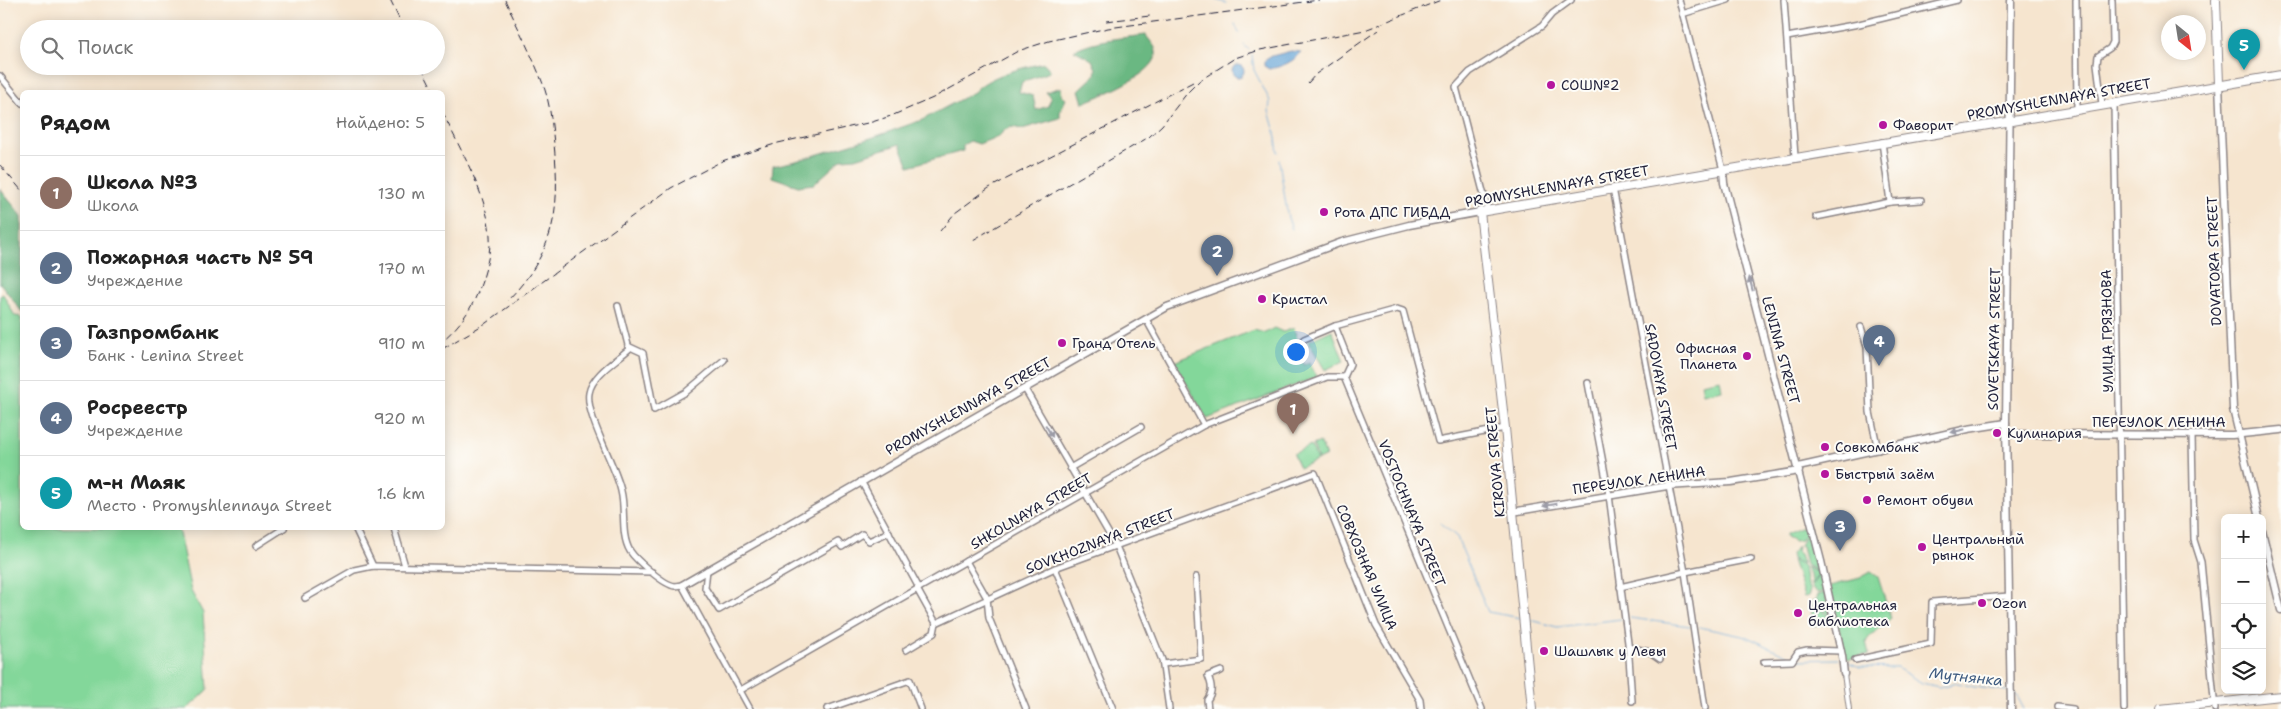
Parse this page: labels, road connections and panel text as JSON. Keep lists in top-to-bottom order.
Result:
{
  "streets": {
    "main road": ["PROMYSHLENNAYA STREET", "DOVATORA STREET", "KIROVA STREET"],
    "street": [
      "УЛИЦА ГРЯЗНОВА",
      "SOVETSKAYA STREET",
      "LENINA STREET",
      "SADOVAYA STREET",
      "ПЕРЕУЛОК ЛЕНИНА",
      "SHKOLNAYA STREET",
      "VOSTOCHNAYA STREET",
      "SOVKHOZNAYA STREET"
    ]
  },
  "crossings": [
    ["PROMYSHLENNAYA STREET", "DOVATORA STREET"],
    ["PROMYSHLENNAYA STREET", "УЛИЦА ГРЯЗНОВА"],
    ["PROMYSHLENNAYA STREET", "SOVETSKAYA STREET"],
    ["PROMYSHLENNAYA STREET", "LENINA STREET"],
    ["PROMYSHLENNAYA STREET", "SADOVAYA STREET"],
    ["PROMYSHLENNAYA STREET", "KIROVA STREET"],
    ["DOVATORA STREET", "ПЕРЕУЛОК ЛЕНИНА"],
    ["УЛИЦА ГРЯЗНОВА", "ПЕРЕУЛОК ЛЕНИНА"],
    ["SOVETSKAYA STREET", "ПЕРЕУЛОК ЛЕНИНА"],
    ["LENINA STREET", "ПЕРЕУЛОК ЛЕНИНА"],
    ["SADOVAYA STREET", "ПЕРЕУЛОК ЛЕНИНА"],
    ["ПЕРЕУЛОК ЛЕНИНА", "KIROVA STREET"],
    ["SHKOLNAYA STREET", "VOSTOCHNAYA STREET"]
  ],
  "one_way": ["LENINA STREET"],
  "water": ["Мутнянка"],
  "places": [
    "СОШ№2",
    "Фаворит",
    "Рота ДПС ГИБДД",
    "Кристал",
    "Гранд Отель",
    "Офисная Планета",
    "Кулинария",
    "Совкомбанк",
    "Быстрый заём",
    "Ремонт обуви",
    "Центральный рынок",
    "Ozon",
    "Центральная библиотека",
    "Шашлык у Левы"
  ],
  "north": "bottom right",
  "page": {
    "search": "Поиск",
    "pins": [
      "5",
      "2",
      "4",
      "1",
      "3"
    ],
    "heading": ["Рядом", "Найдено: 5"],
    "list": [
      {
        "mark": "1",
        "name": "Школа №3",
        "note": "Школа",
        "value": "130 m"
      },
      {
        "mark": "2",
        "name": "Пожарная часть № 59",
        "note": "Учреждение",
        "value": "170 m"
      },
      {
        "mark": "3",
        "name": "Газпромбанк",
        "note": "Банк · Lenina Street",
        "value": "910 m"
      },
      {
        "mark": "4",
        "name": "Росреестр",
        "note": "Учреждение",
        "value": "920 m"
      },
      {
        "mark": "5",
        "name": "м-н Маяк",
        "note": "Место · Promyshlennaya Street",
        "value": "1.6 km"
      }
    ],
    "map_buttons": ["+", "−"]
  }
}
